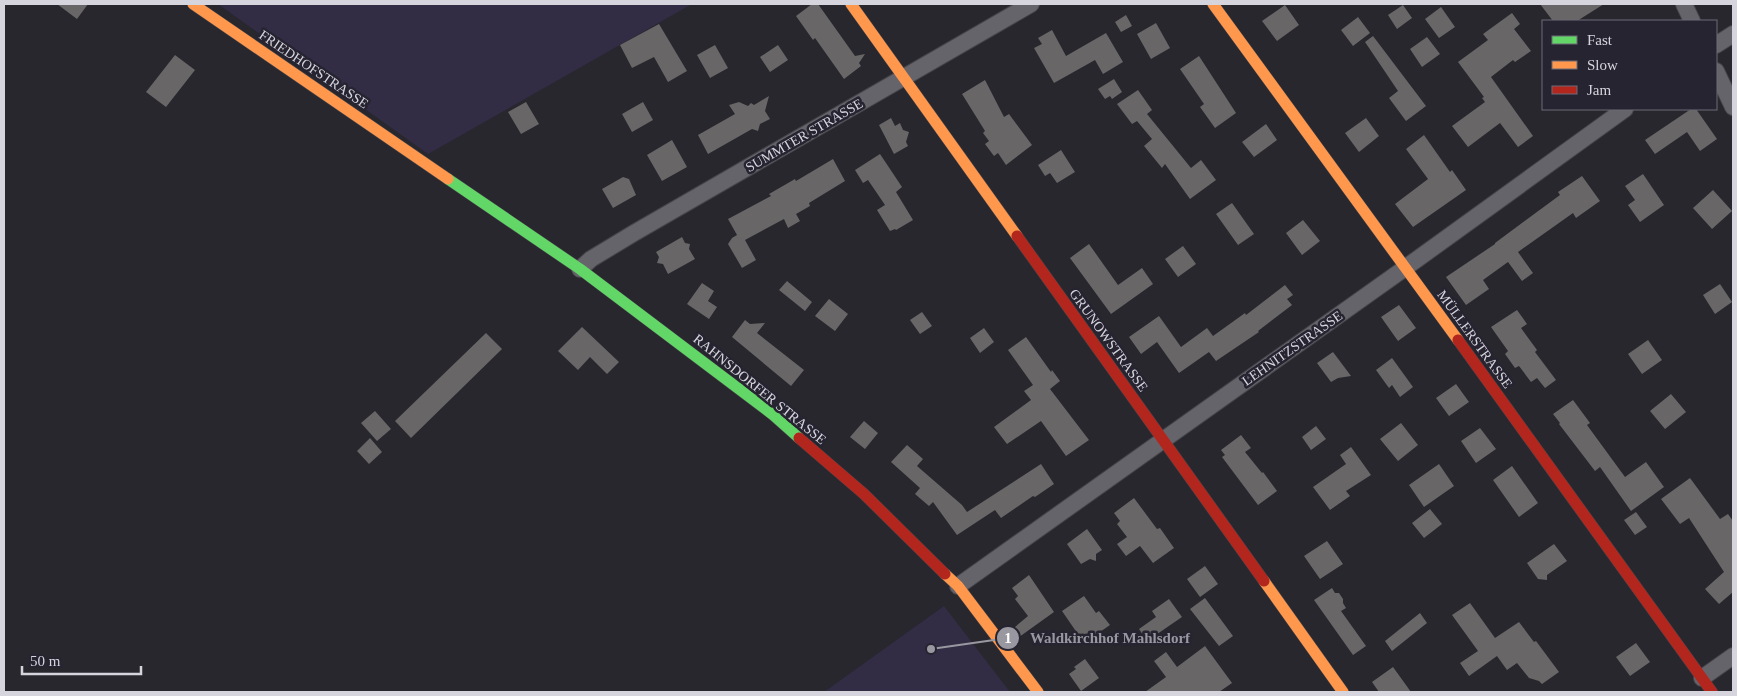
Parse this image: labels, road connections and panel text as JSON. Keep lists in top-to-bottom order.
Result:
{
  "streets": {
    "street": [
      "FRIEDHOFSTRASSE",
      "SUMMTER STRASSE",
      "MÜLLERSTRASSE",
      "GRUNOWSTRASSE",
      "LEHNITZSTRASSE",
      "RAHNSDORFER STRASSE"
    ]
  },
  "crossings": [
    ["FRIEDHOFSTRASSE", "RAHNSDORFER STRASSE"],
    ["SUMMTER STRASSE", "GRUNOWSTRASSE"],
    ["SUMMTER STRASSE", "RAHNSDORFER STRASSE"],
    ["MÜLLERSTRASSE", "LEHNITZSTRASSE"],
    ["GRUNOWSTRASSE", "LEHNITZSTRASSE"],
    ["LEHNITZSTRASSE", "RAHNSDORFER STRASSE"]
  ],
  "places": ["Waldkirchhof Mahlsdorf"],
  "legend": ["Fast", "Slow", "Jam"],
  "scale_bar": "50 m"
}
